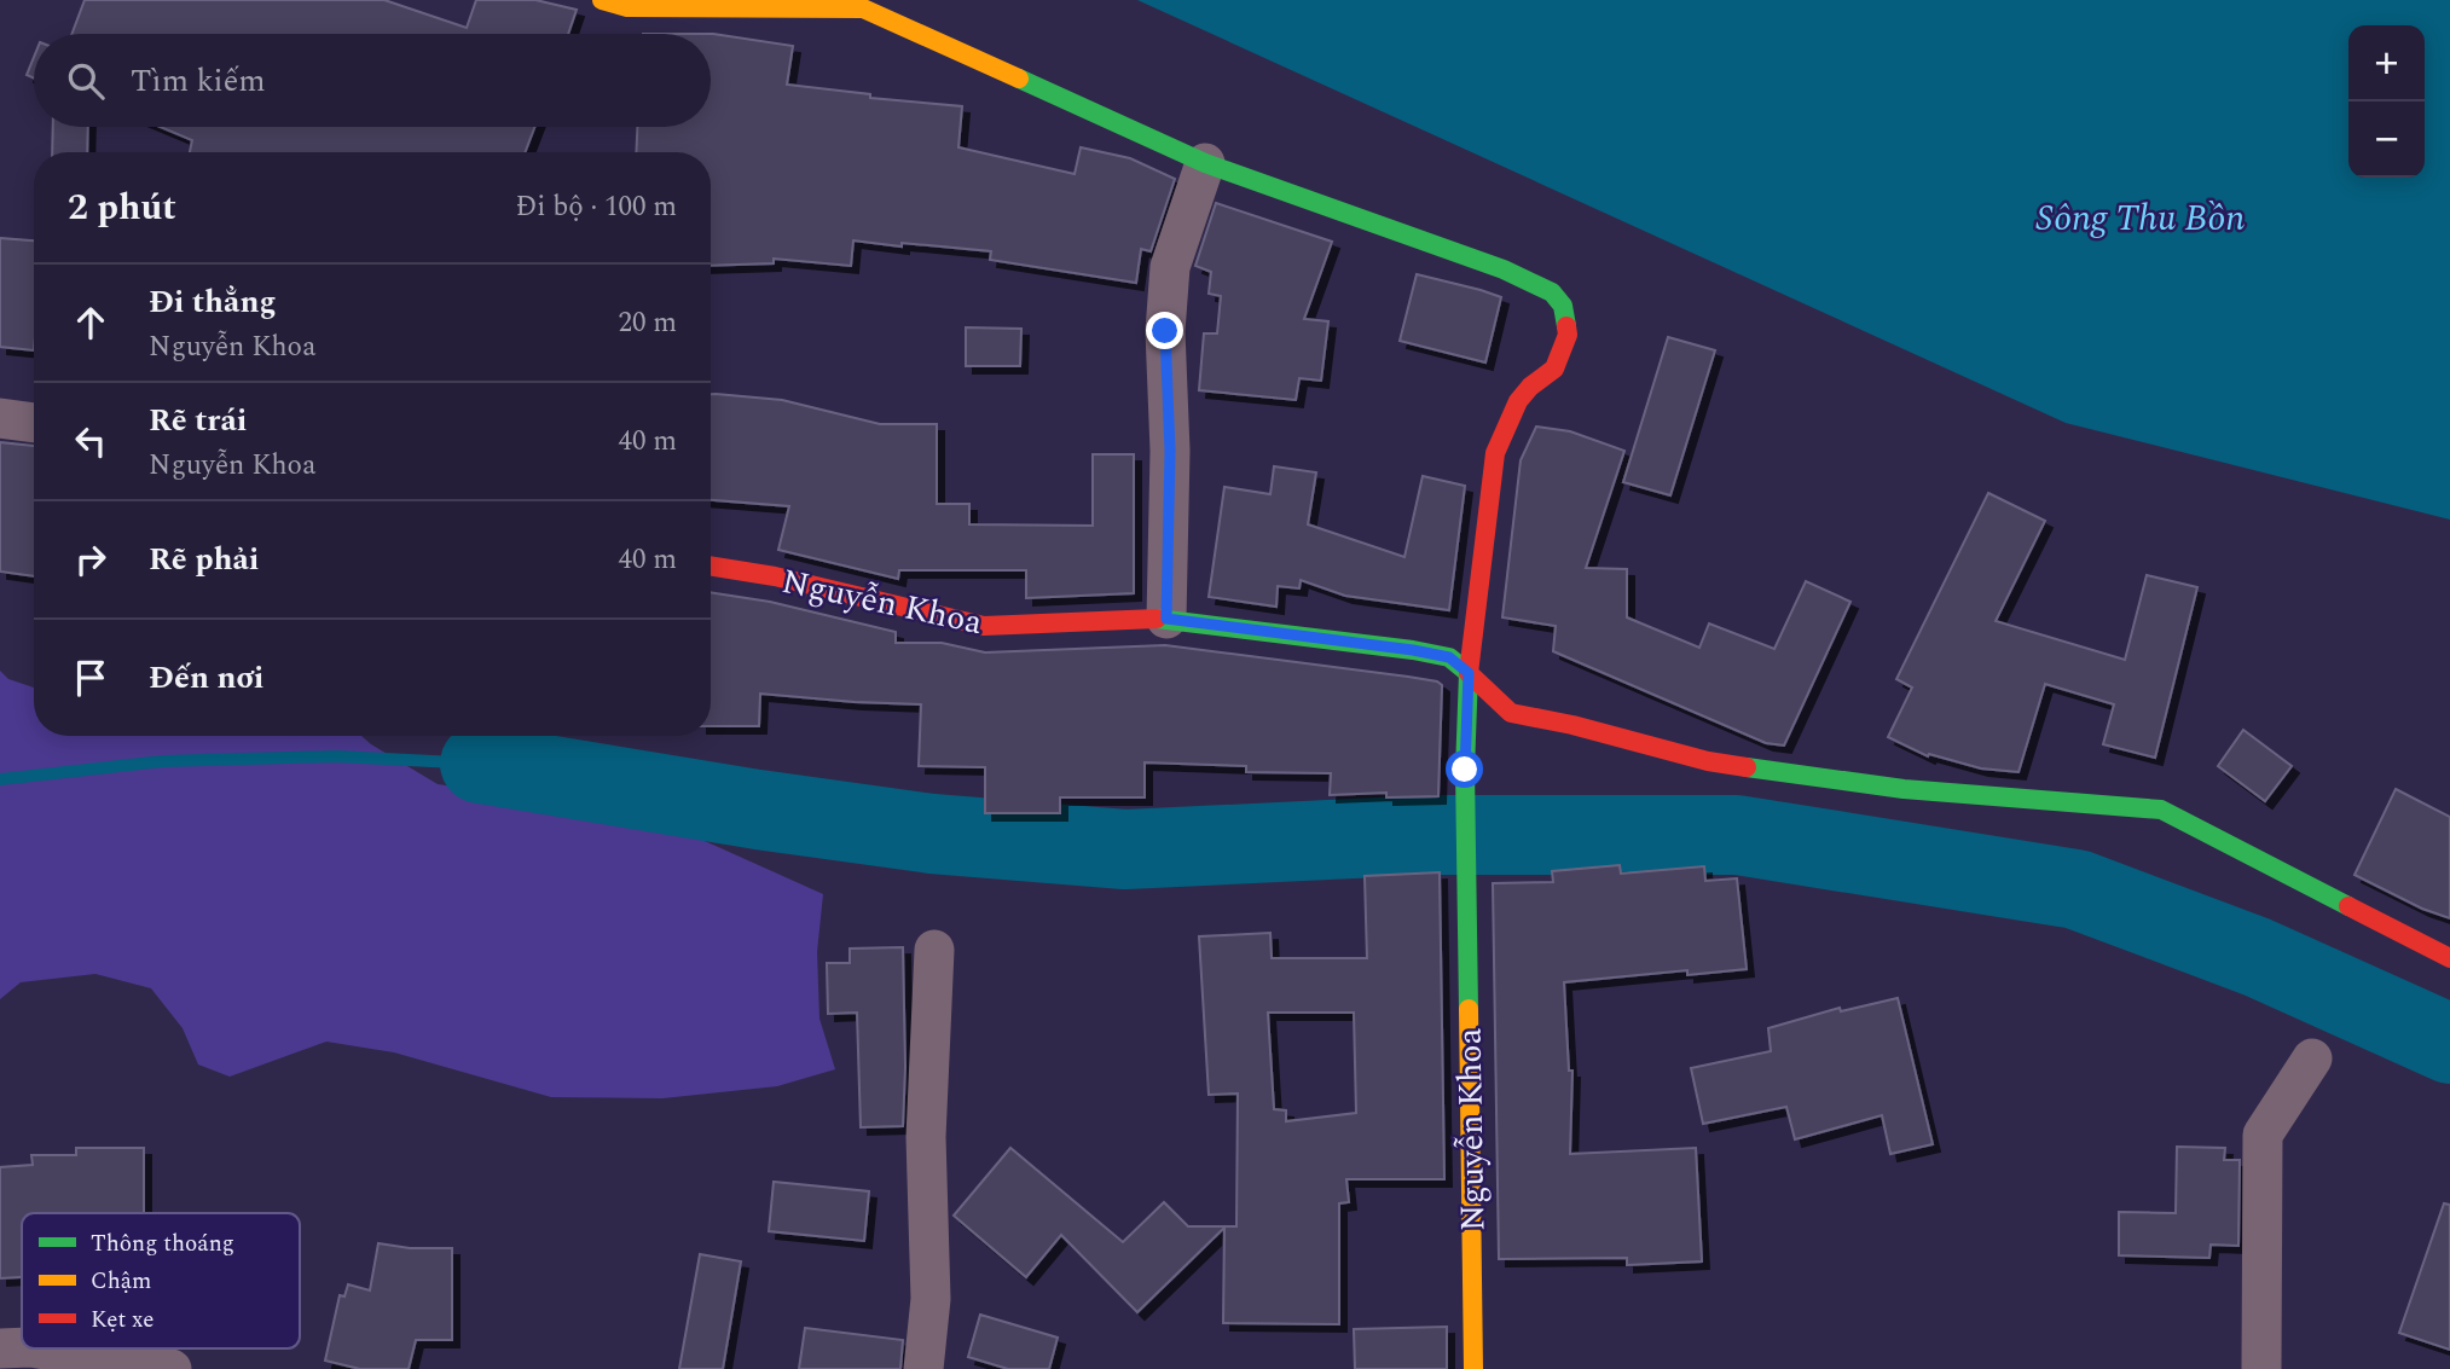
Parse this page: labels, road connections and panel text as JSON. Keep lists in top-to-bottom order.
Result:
{
  "streets": {
    "street": ["Nguyễn Khoa"]
  },
  "water": ["Sông Thu Bồn"],
  "legend": ["Thông thoáng", "Chậm", "Kẹt xe"],
  "page": {
    "map_buttons": ["+", "−"],
    "search": "Tìm kiếm",
    "heading": ["2 phút", "Đi bộ · 100 m"],
    "list": [
      ["Đi thẳng", "Nguyễn Khoa", "20 m"],
      ["Rẽ trái", "Nguyễn Khoa", "40 m"],
      ["Rẽ phải", "40 m"],
      "Đến nơi"
    ]
  }
}
